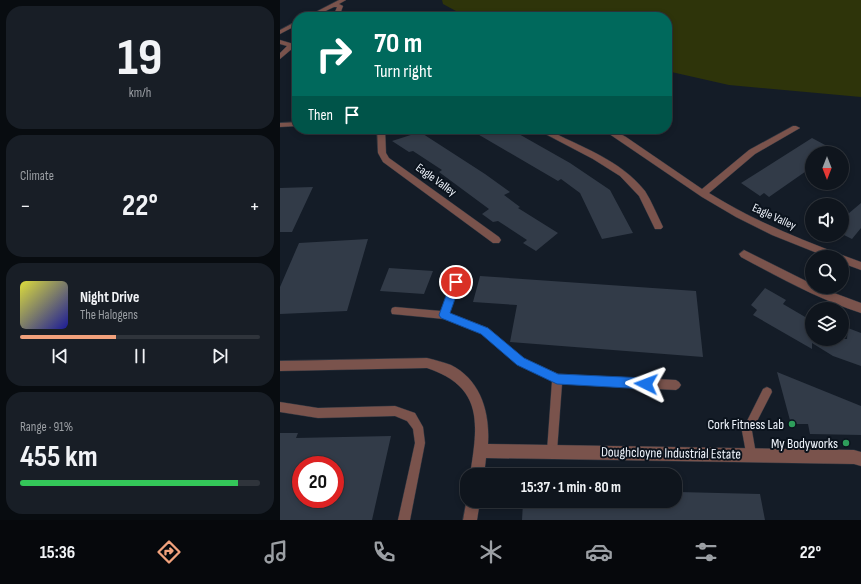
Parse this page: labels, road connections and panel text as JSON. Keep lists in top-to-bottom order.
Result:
{
  "streets": {
    "street": ["Eagle Valley", "Doughcloyne Industrial Estate"]
  },
  "places": ["Cork Fitness Lab", "My Bodyworks"],
  "north": "bottom",
  "page": {
    "tile": [
      ["19", "km/h"],
      "Climate",
      ["Range · 91%", "455 km"]
    ],
    "turn": ["70 m", "Turn right"],
    "then": "Then",
    "heat": ["−", "22°", "+"],
    "song": ["Night Drive", "The Halogens"],
    "limit": "20",
    "trip": "15:37 · 1 min · 80 m",
    "tabs": ["15:36", "22°"]
  }
}
